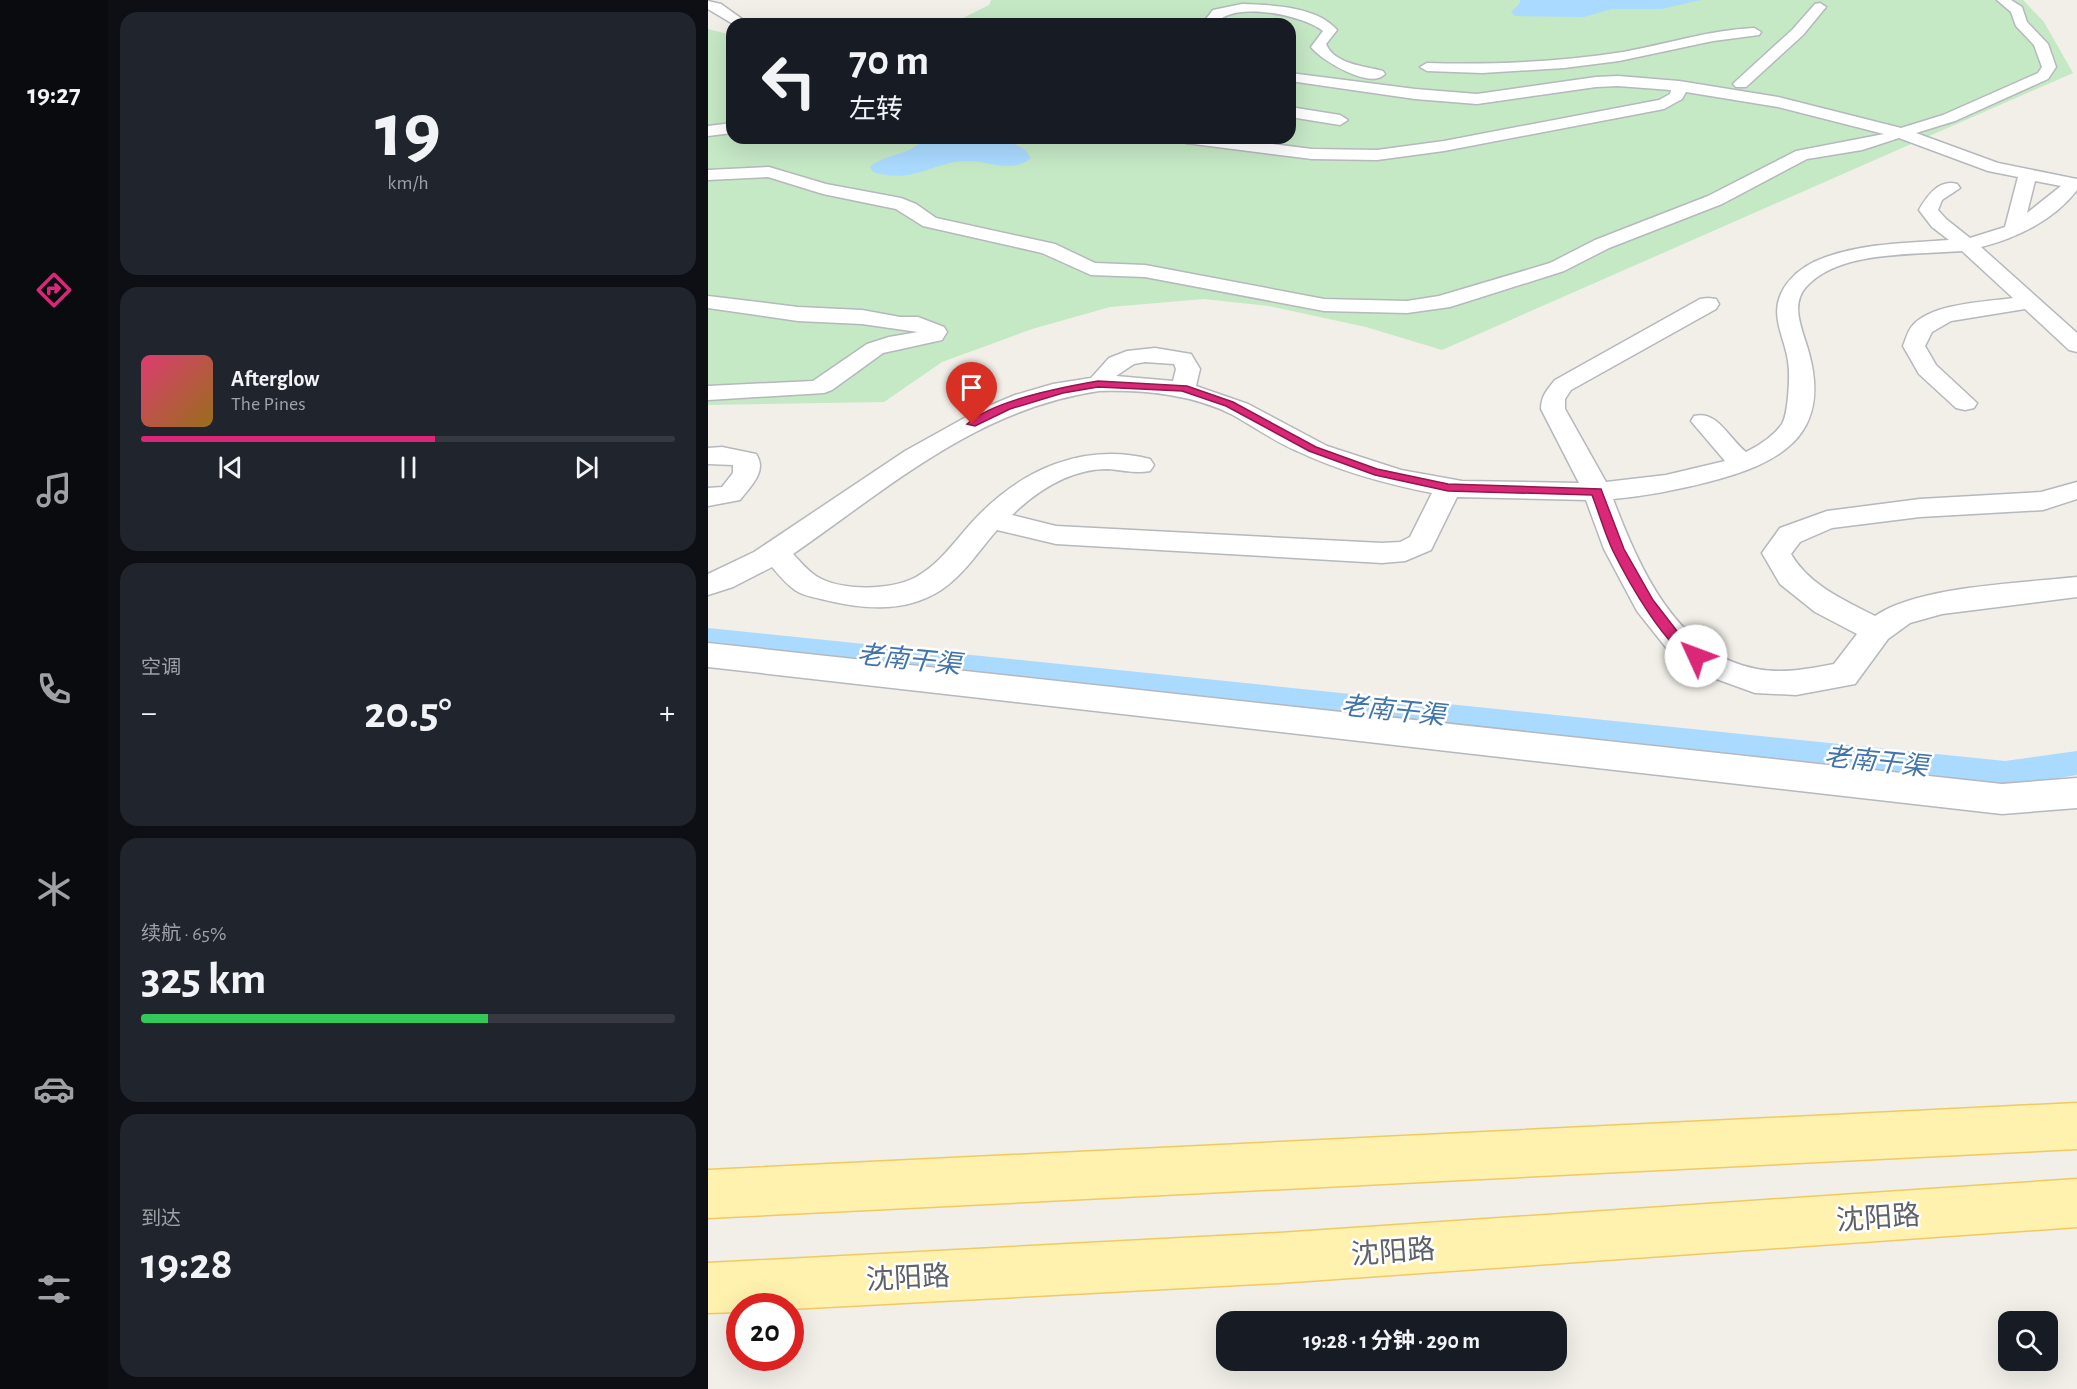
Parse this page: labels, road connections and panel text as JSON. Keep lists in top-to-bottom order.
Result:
{
  "streets": {
    "main road": ["沈阳路"]
  },
  "water": ["老南干渠"],
  "page": {
    "tabs": "19:27",
    "tile": [
      ["19", "km/h"],
      "空调",
      ["续航 · 65%", "325 km"],
      ["到达", "19:28"]
    ],
    "turn": ["70 m", "左转"],
    "song": ["Afterglow", "The Pines"],
    "heat": ["−", "20.5°", "+"],
    "limit": "20",
    "trip": "19:28 · 1 分钟 · 290 m"
  }
}
